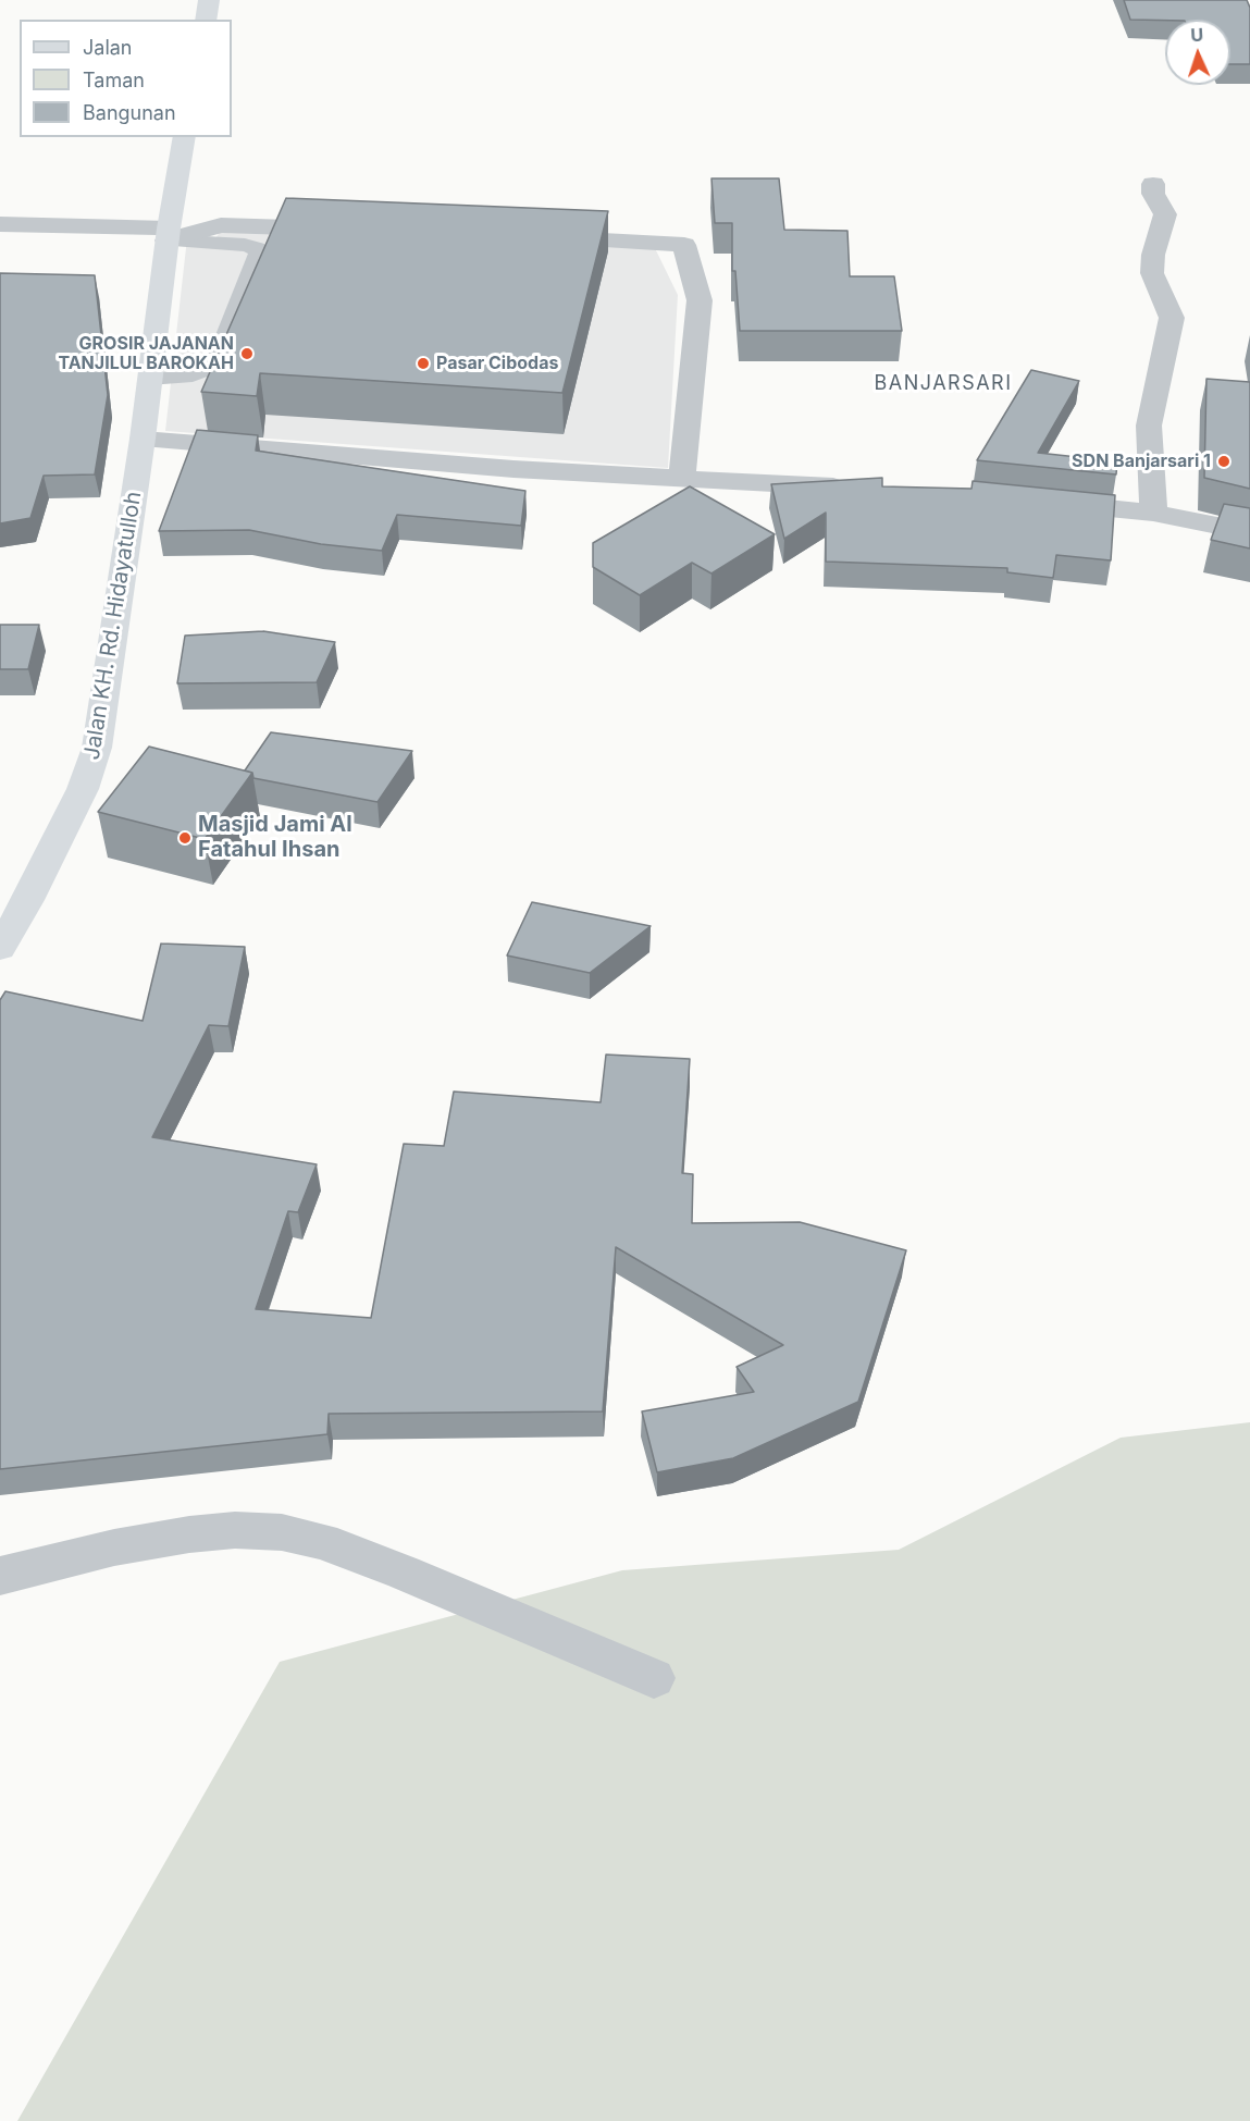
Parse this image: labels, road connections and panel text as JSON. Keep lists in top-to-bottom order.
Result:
{
  "streets": {
    "main road": ["Jalan KH. Rd. Hidayatulloh"]
  },
  "districts": ["BANJARSARI"],
  "places": [
    "GROSIR JAJANAN TANJILUL BAROKAH",
    "Pasar Cibodas",
    "SDN Banjarsari 1",
    "Masjid Jami Al Fatahul Ihsan"
  ],
  "legend": ["Jalan", "Taman", "Bangunan"],
  "north": "top"
}
